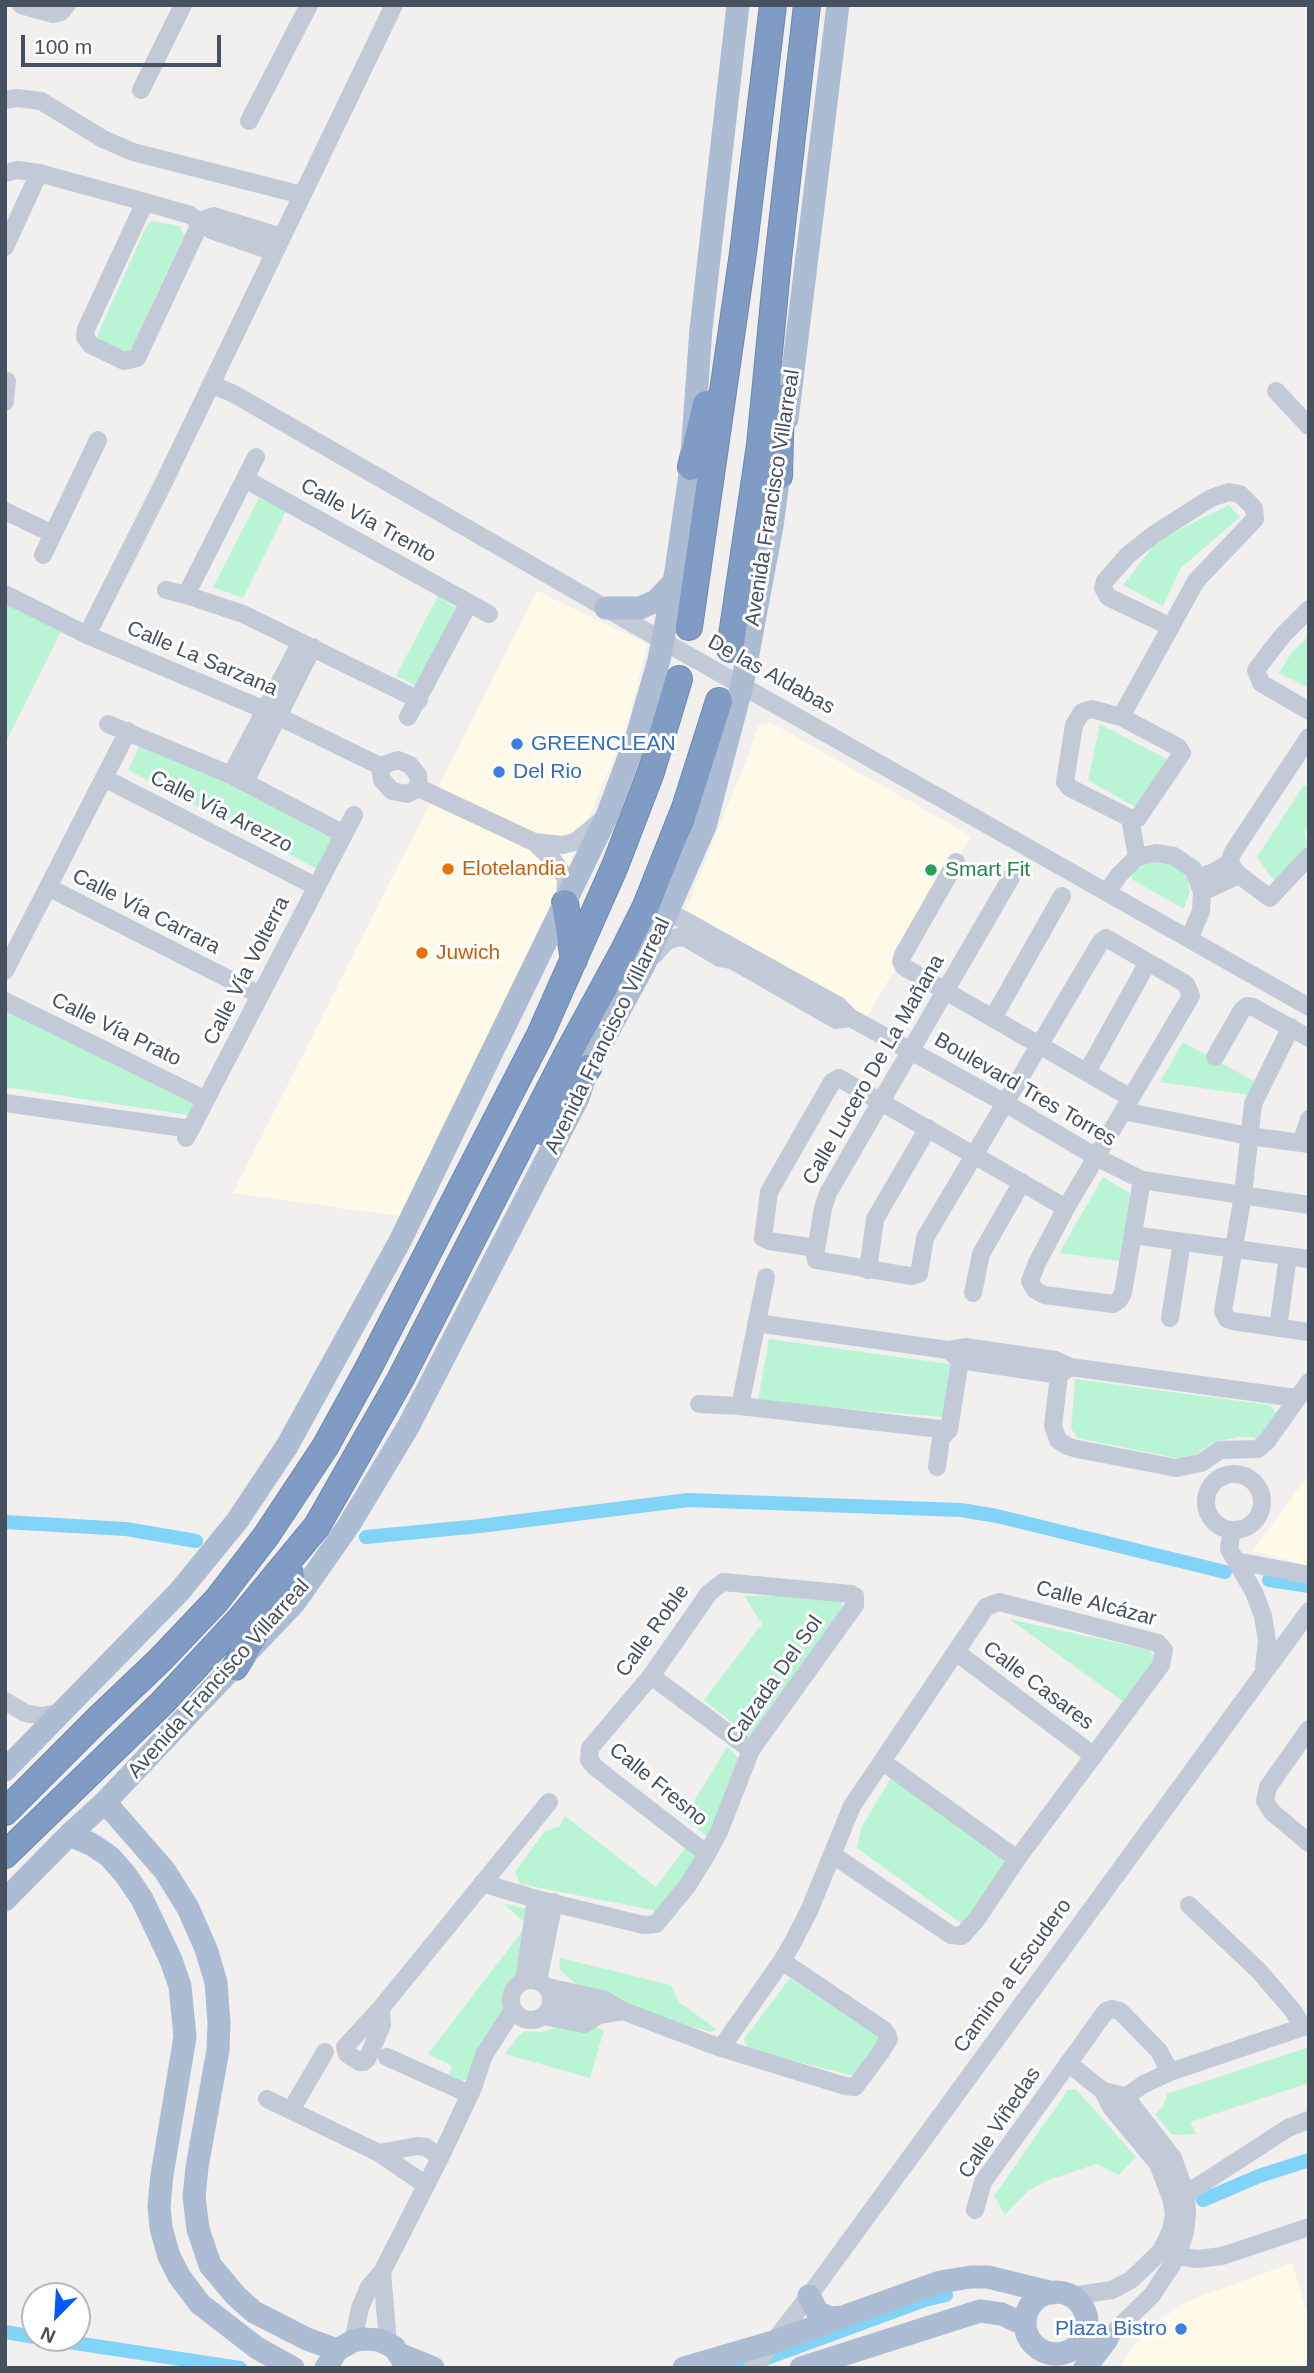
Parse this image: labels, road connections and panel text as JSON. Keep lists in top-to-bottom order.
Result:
{
  "streets": {
    "highway": ["Avenida Francisco Villarreal"],
    "street": [
      "Calle Vía Trento",
      "Calle La Sarzana",
      "De las Aldabas",
      "Calle Vía Arezzo",
      "Calle Vía Carrara",
      "Calle Vía Volterra",
      "Calle Vía Prato",
      "Calle Lucero De La Mañana",
      "Boulevard Tres Torres",
      "Calle Alcázar",
      "Calle Roble",
      "Calzada Del Sol",
      "Calle Casares",
      "Calle Fresno",
      "Camino a Escudero",
      "Calle Viñedas"
    ]
  },
  "crossings": [
    ["Avenida Francisco Villarreal", "De las Aldabas"],
    ["Avenida Francisco Villarreal", "Boulevard Tres Torres"],
    ["Calle Vía Arezzo", "Calle Vía Volterra"],
    ["Calle Vía Carrara", "Calle Vía Volterra"],
    ["Calle Vía Volterra", "Calle Vía Prato"],
    ["Calle Lucero De La Mañana", "Boulevard Tres Torres"],
    ["Calle Alcázar", "Calle Casares"],
    ["Calle Roble", "Calzada Del Sol"],
    ["Calle Roble", "Calle Fresno"],
    ["Calzada Del Sol", "Calle Fresno"]
  ],
  "places": [
    "GREENCLEAN",
    "Del Rio",
    "Elotelandia",
    "Smart Fit",
    "Juwich",
    "Plaza Bistro"
  ],
  "scale_bar": "100 m",
  "north": "bottom left"
}
